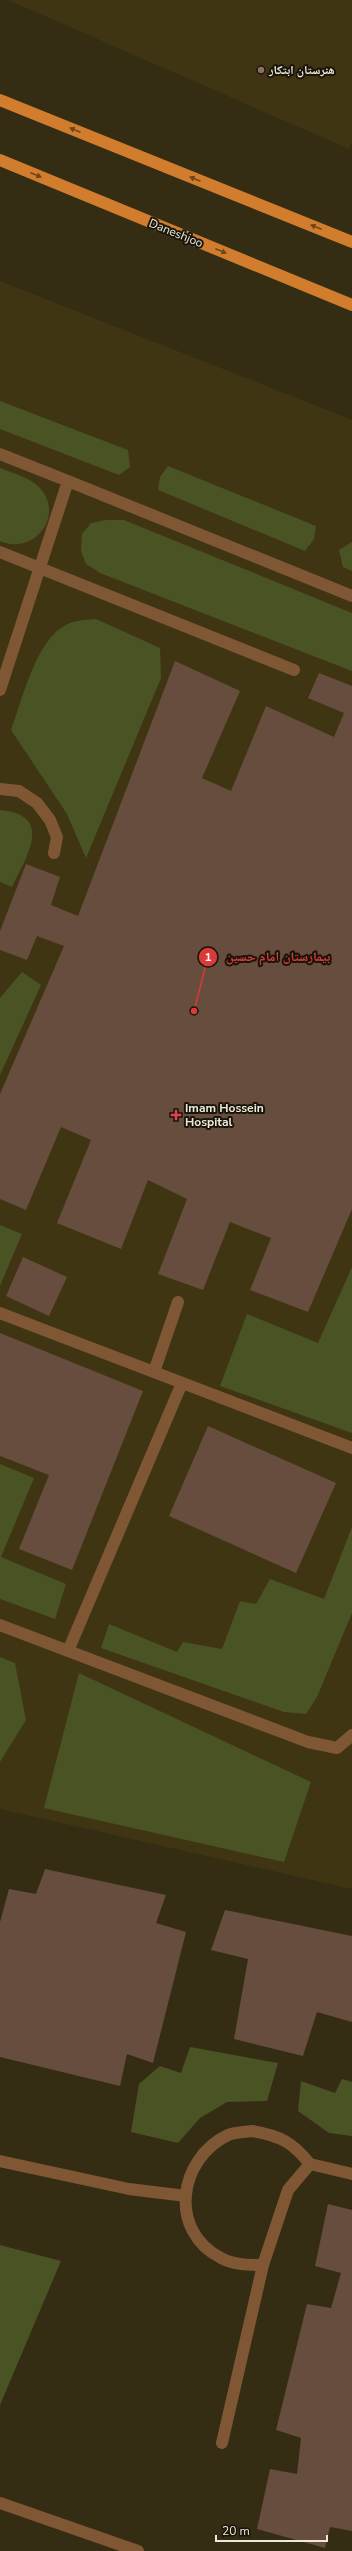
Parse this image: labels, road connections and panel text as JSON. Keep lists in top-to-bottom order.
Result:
{
  "streets": {
    "main road": ["Daneshjoo"]
  },
  "places": {
    "other": ["هنرستان ابتکار", "بیمارستان امام حسین"],
    "health": ["Imam Hossein Hospital"]
  },
  "scale_bar": "20 m"
}
